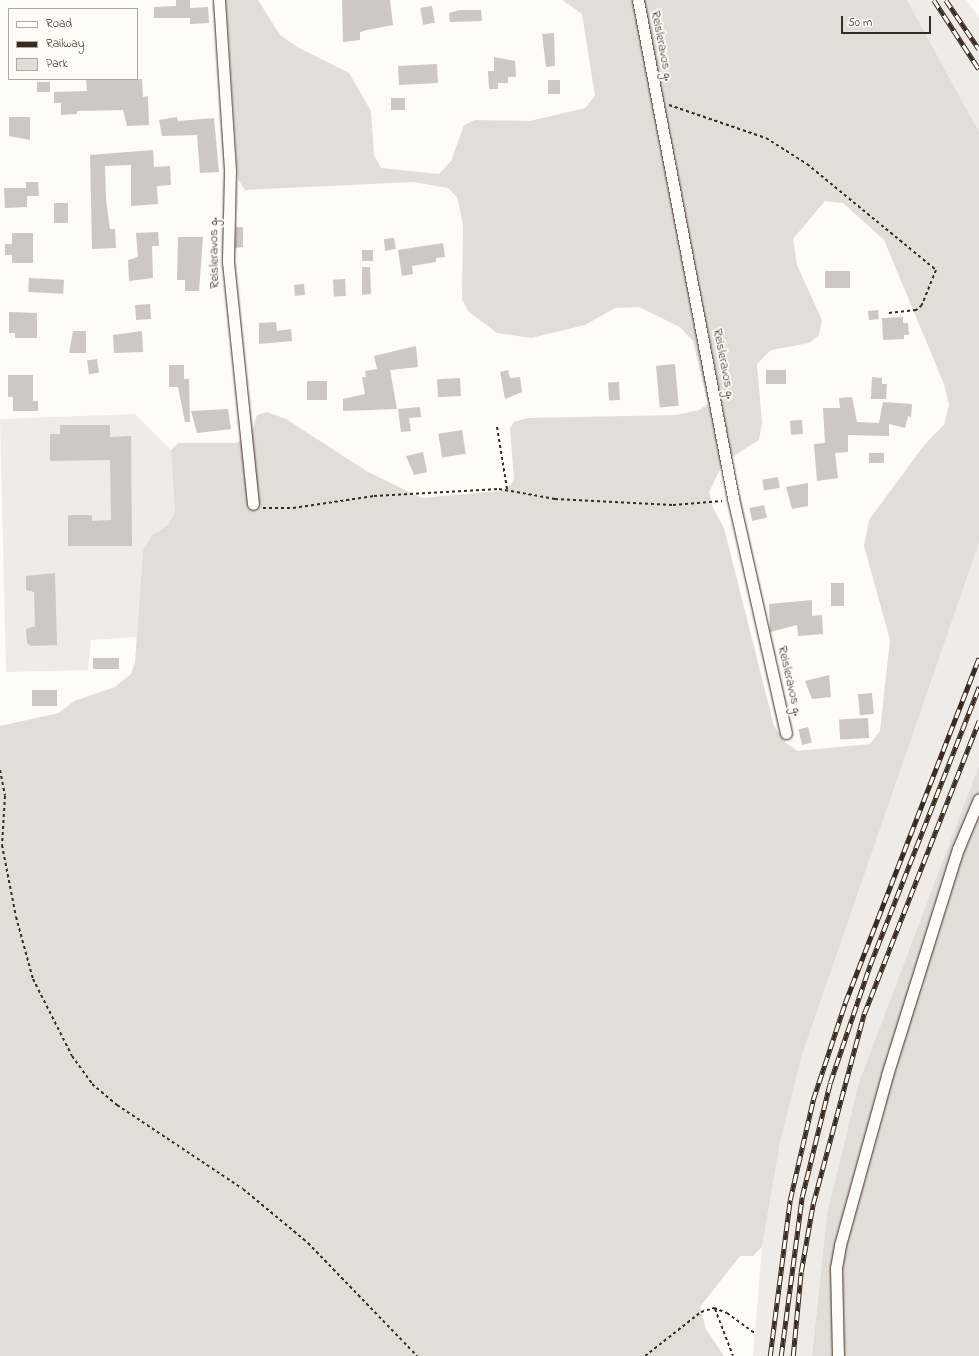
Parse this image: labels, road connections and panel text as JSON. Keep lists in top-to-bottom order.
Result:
{
  "streets": {
    "street": ["Reisleravos g."]
  },
  "legend": ["Road", "Railway", "Park"],
  "scale_bar": "50 m"
}
